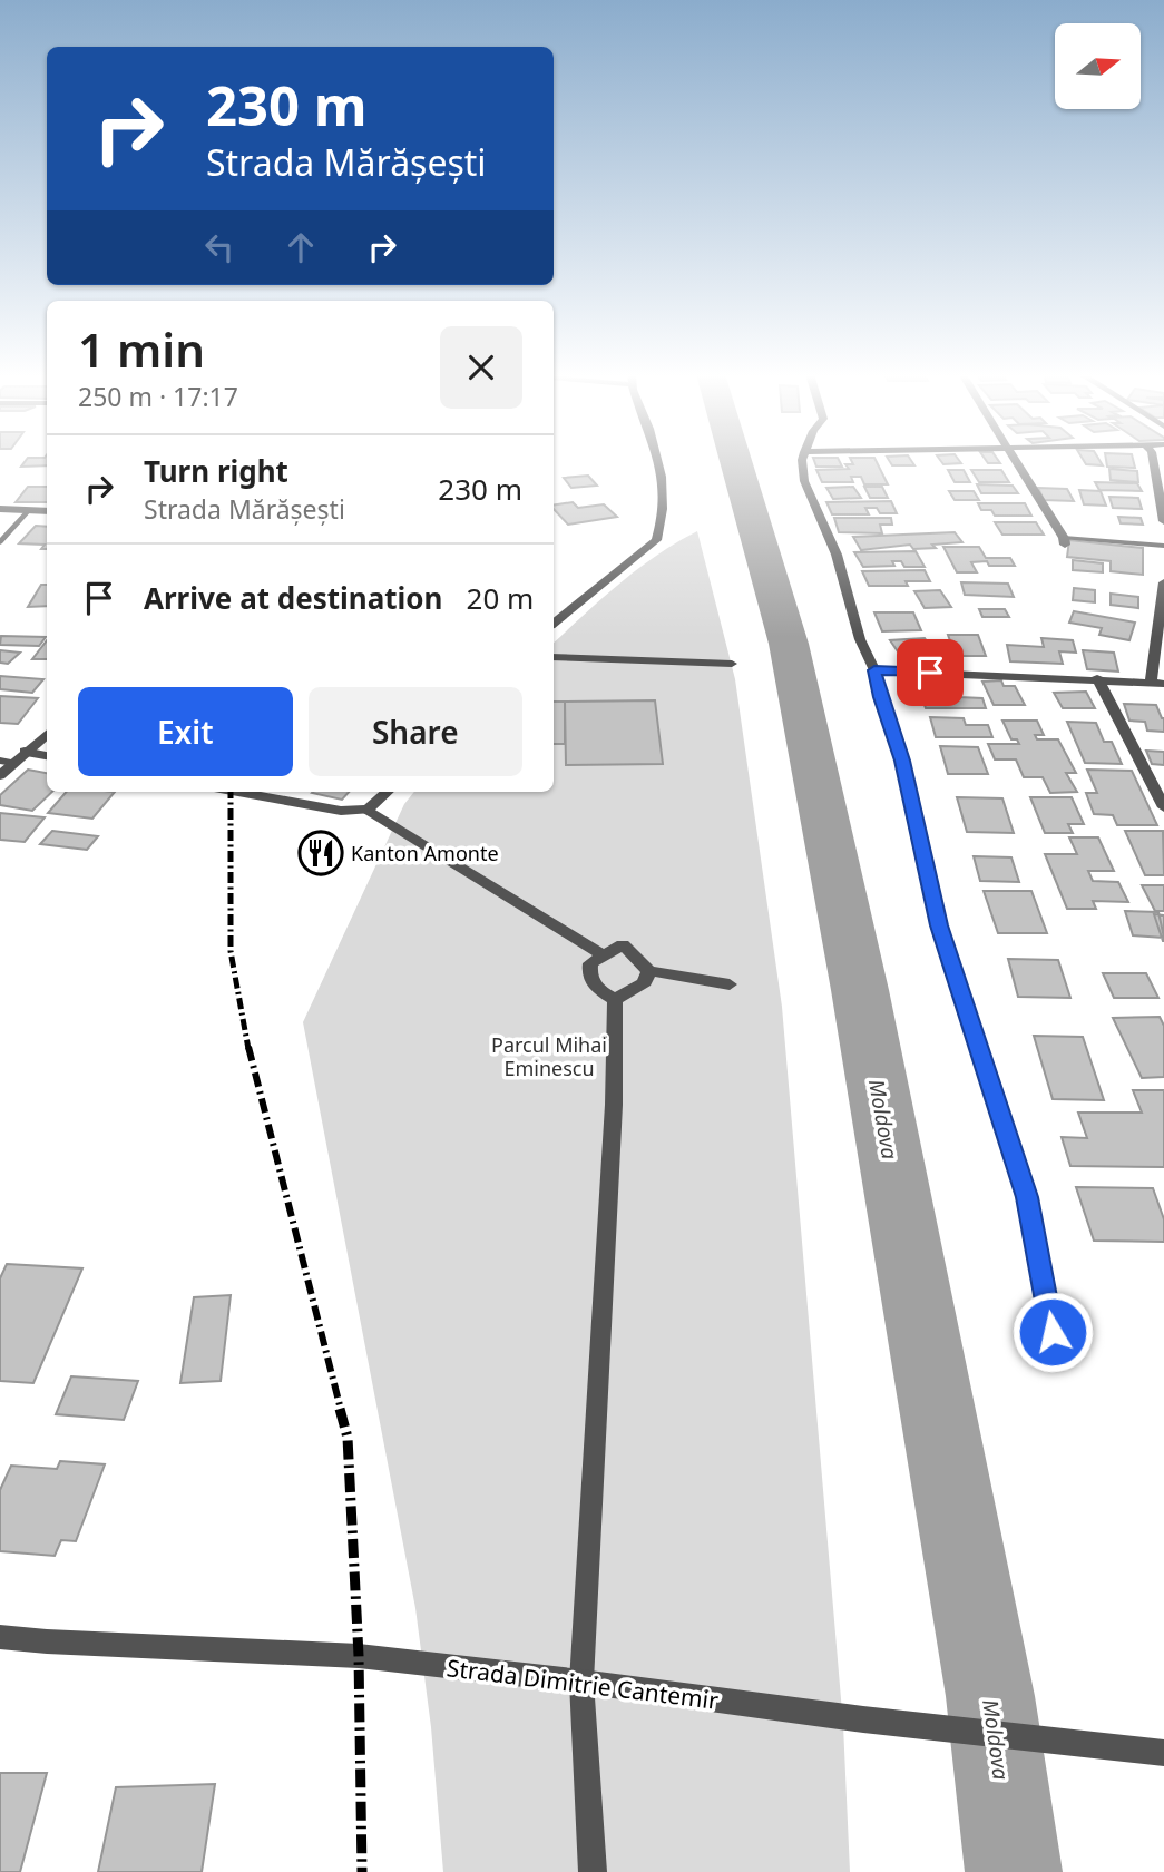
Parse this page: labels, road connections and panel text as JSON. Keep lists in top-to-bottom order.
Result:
{
  "streets": {
    "street": ["Strada Dimitrie Cantemir"]
  },
  "water": ["Moldova"],
  "parks": ["Parcul Mihai Eminescu"],
  "places": {
    "restaurant": ["Kanton Amonte"]
  },
  "north": "right",
  "page": {
    "turn": ["230 m", "Strada Mărășești"],
    "heading": ["1 min", "250 m · 17:17"],
    "list": [
      {
        "name": "Turn right",
        "note": "Strada Mărășești",
        "value": "230 m"
      },
      {
        "name": "Arrive at destination",
        "value": "20 m"
      }
    ],
    "buttons": ["Exit", "Share"]
  }
}
